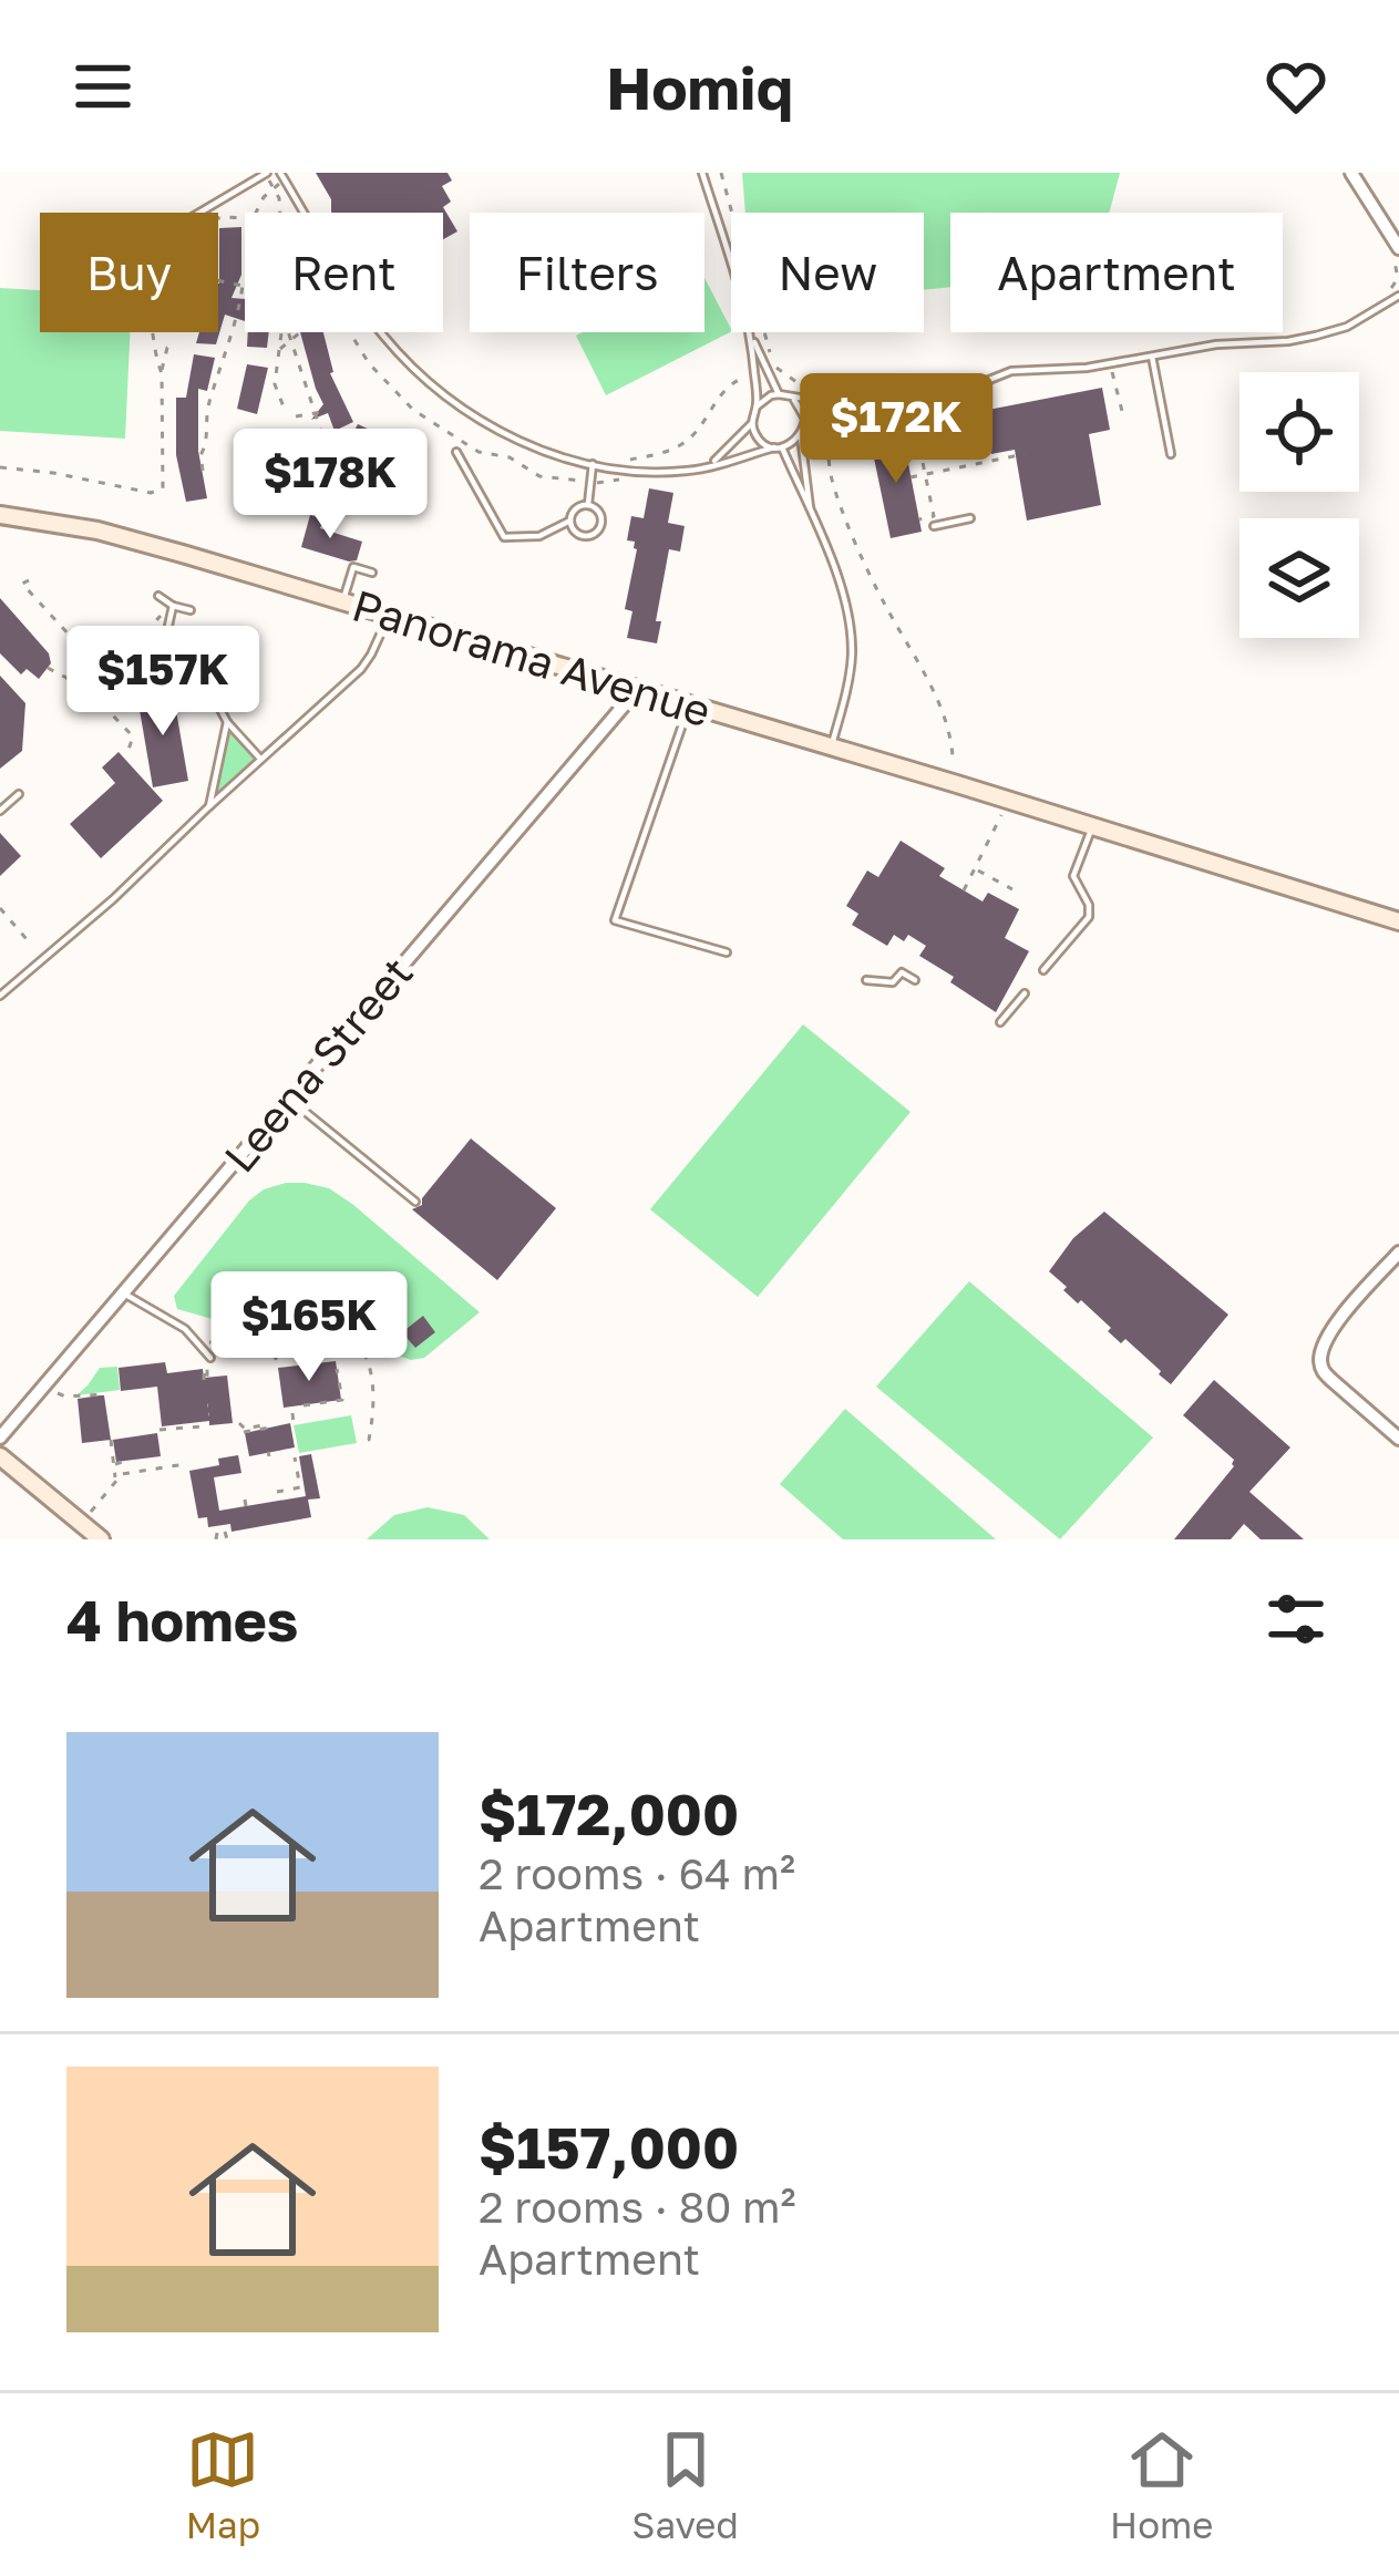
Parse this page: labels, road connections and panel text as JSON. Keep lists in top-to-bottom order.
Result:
{
  "streets": {
    "street": ["Panorama Avenue", "Leena Street"]
  },
  "crossings": [
    ["Panorama Avenue", "Leena Street"]
  ],
  "page": {
    "header": "Homiq",
    "chip": [
      "Buy",
      "Rent",
      "Filters",
      "New",
      "Apartment"
    ],
    "price": [
      "$172K",
      "$178K",
      "$157K",
      "$165K"
    ],
    "heading": "4 homes",
    "list": [
      {
        "name": "$172,000",
        "note": "2 rooms · 64 m² · Apartment"
      },
      {
        "name": "$157,000",
        "note": "2 rooms · 80 m² · Apartment"
      }
    ],
    "tabs": ["Map", "Saved", "Home"]
  }
}
